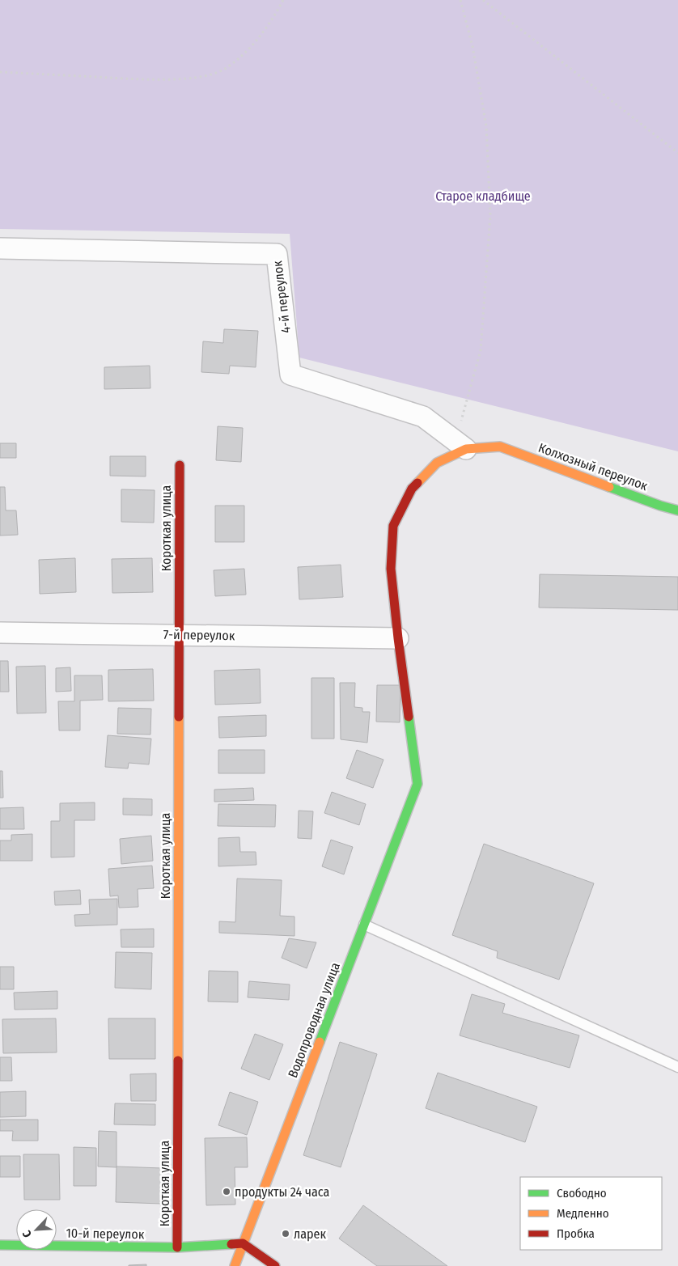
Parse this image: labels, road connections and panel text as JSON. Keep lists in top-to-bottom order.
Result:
{
  "streets": {
    "street": [
      "4-й переулок",
      "Колхозный переулок",
      "Короткая улица",
      "7-й переулок",
      "Водопроводная улица",
      "10-й переулок"
    ]
  },
  "crossings": [
    ["4-й переулок", "Колхозный переулок"],
    ["Короткая улица", "7-й переулок"],
    ["Короткая улица", "10-й переулок"],
    ["7-й переулок", "Водопроводная улица"],
    ["Водопроводная улица", "10-й переулок"]
  ],
  "parks": ["Старое кладбище"],
  "places": ["продукты 24 часа", "ларек"],
  "legend": ["Свободно", "Медленно", "Пробка"],
  "north": "bottom left"
}
